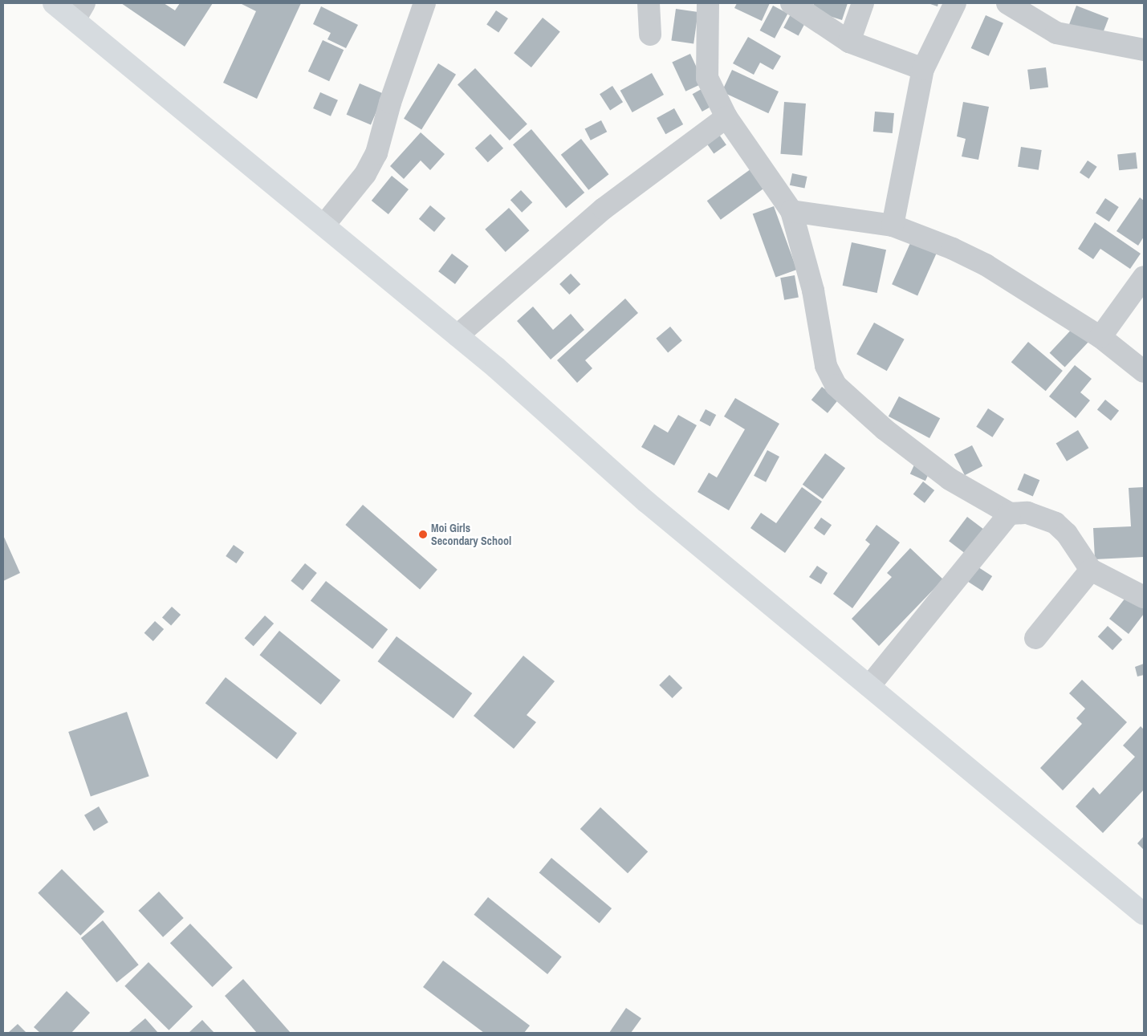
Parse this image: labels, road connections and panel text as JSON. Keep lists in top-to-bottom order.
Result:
{
  "places": ["Moi Girls Secondary School"]
}
